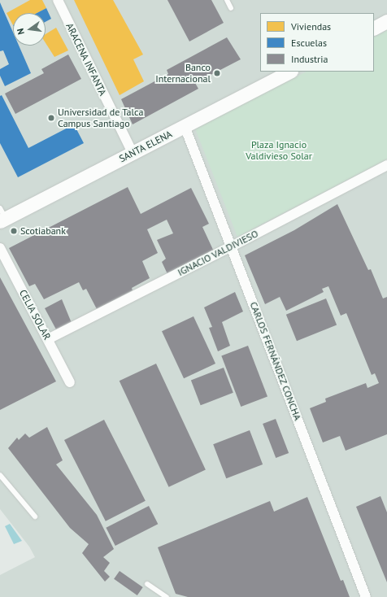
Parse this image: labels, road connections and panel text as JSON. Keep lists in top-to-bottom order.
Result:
{
  "streets": {
    "main road": ["SANTA ELENA"],
    "street": [
      "ARACENA INFANTA",
      "IGNACIO VALDIVIESO",
      "CELIA SOLAR",
      "CARLOS FERNÁNDEZ CONCHA"
    ]
  },
  "crossings": [
    ["ARACENA INFANTA", "SANTA ELENA"],
    ["SANTA ELENA", "CARLOS FERNÁNDEZ CONCHA"],
    ["IGNACIO VALDIVIESO", "CELIA SOLAR"],
    ["IGNACIO VALDIVIESO", "CARLOS FERNÁNDEZ CONCHA"]
  ],
  "parks": ["Plaza Ignacio Valdivieso Solar"],
  "places": ["Banco Internacional", "Universidad de Talca Campus Santiago", "Scotiabank"],
  "legend": ["Viviendas", "Escuelas", "Industria"],
  "north": "left"
}
